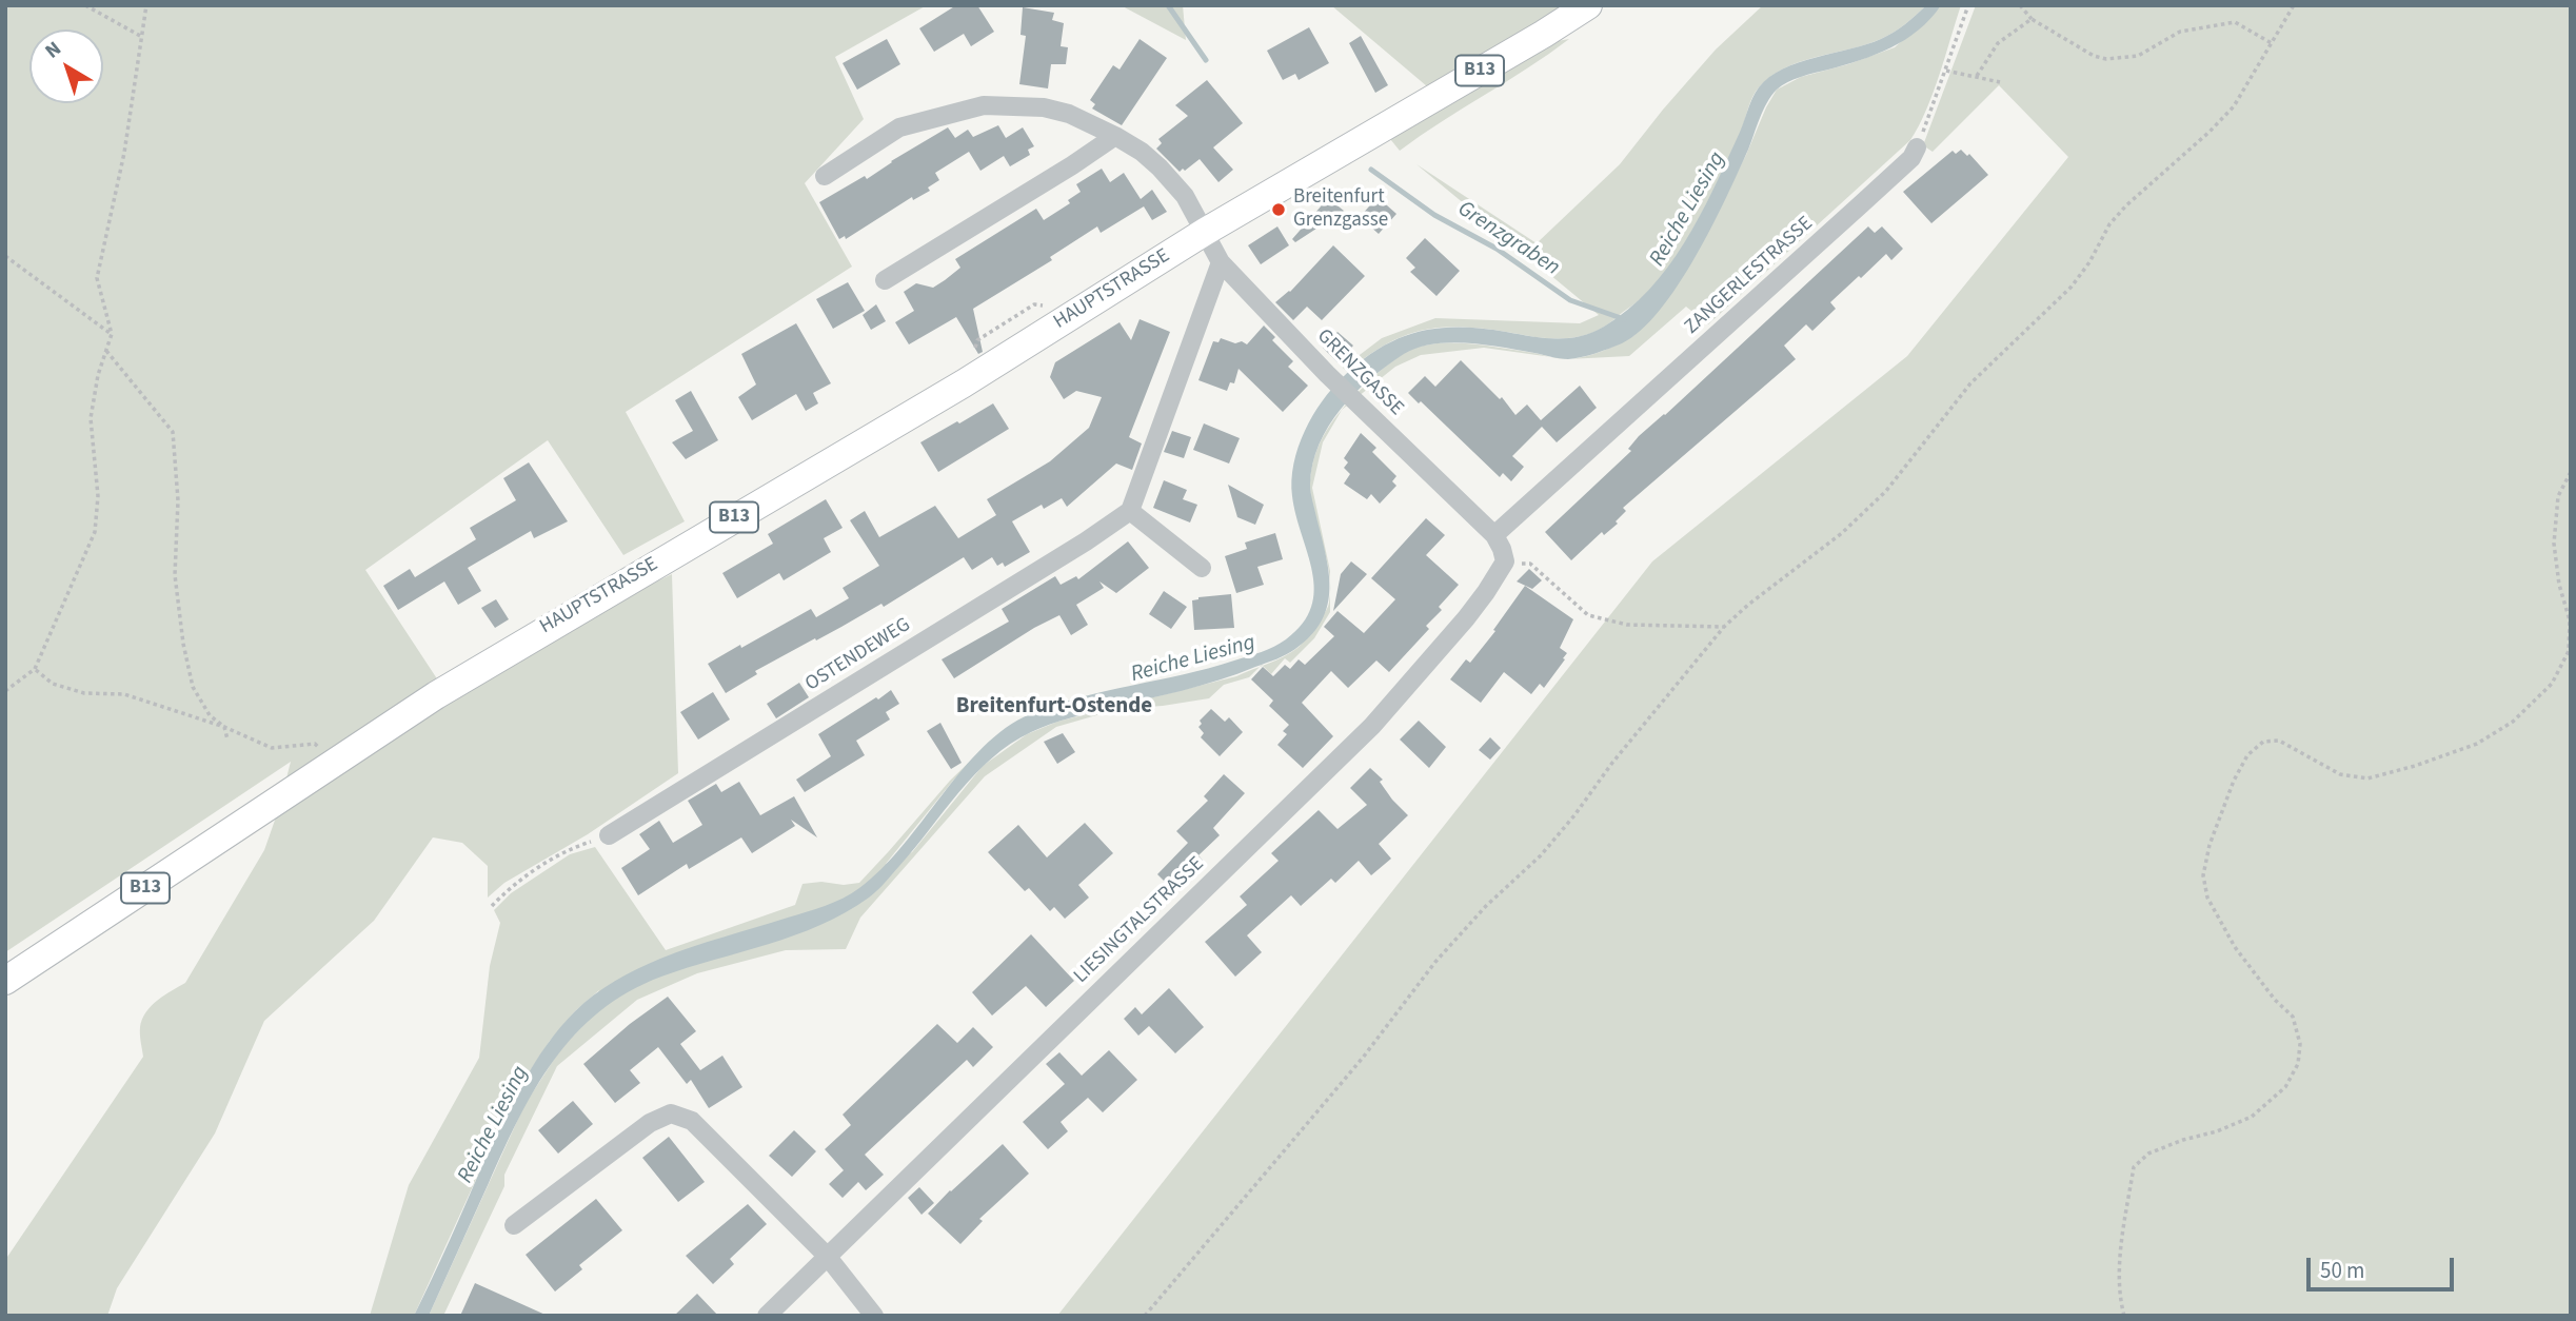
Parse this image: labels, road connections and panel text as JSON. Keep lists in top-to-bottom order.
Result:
{
  "streets": {
    "main road": ["B13", "HAUPTSTRASSE"],
    "street": [
      "ZANGERLESTRASSE",
      "GRENZGASSE",
      "OSTENDEWEG",
      "LIESINGTALSTRASSE"
    ]
  },
  "crossings": [
    ["ZANGERLESTRASSE", "GRENZGASSE"],
    ["HAUPTSTRASSE", "GRENZGASSE"]
  ],
  "districts": ["Breitenfurt-Ostende"],
  "water": ["Reiche Liesing", "Grenzgraben"],
  "places": ["Breitenfurt Grenzgasse"],
  "scale_bar": "50 m",
  "north": "top left"
}
